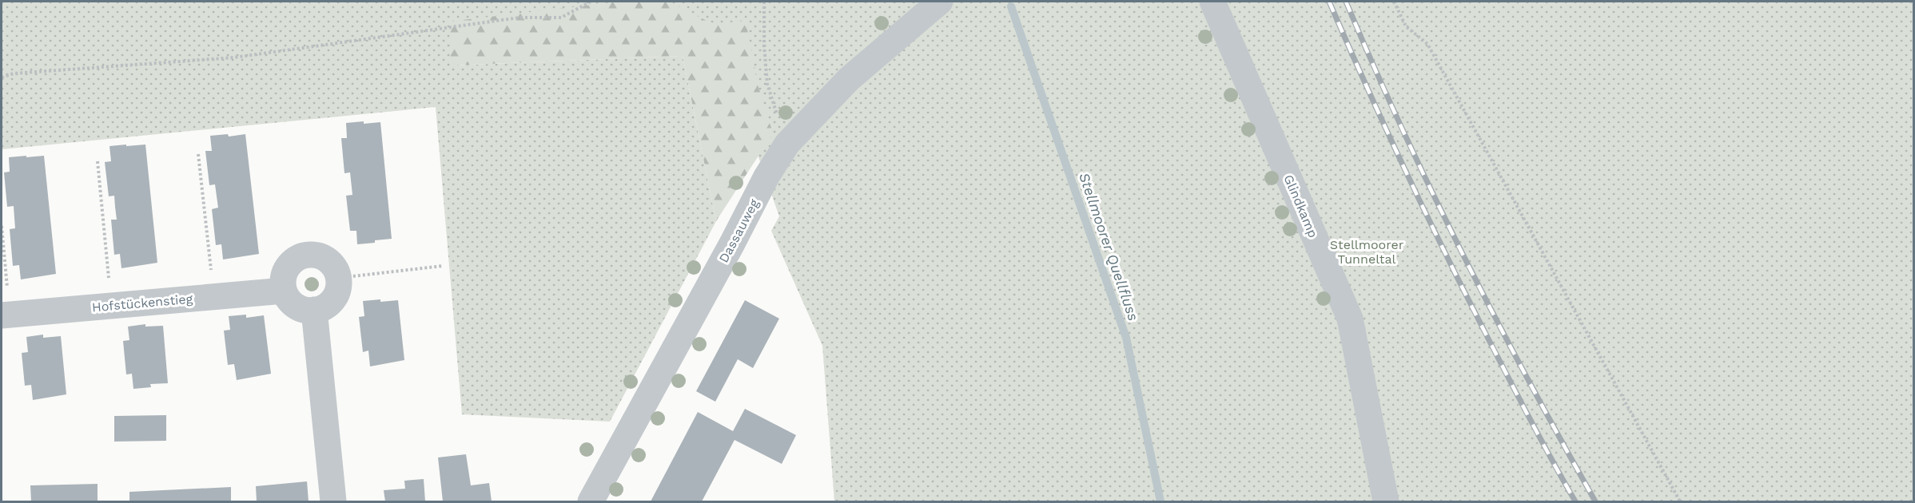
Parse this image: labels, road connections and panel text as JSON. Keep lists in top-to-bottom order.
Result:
{
  "streets": {
    "street": ["Glindkamp", "Dassauweg", "Hofstückenstieg"]
  },
  "water": ["Stellmoorer Quellfluss"],
  "parks": ["Stellmoorer Tunneltal"]
}
